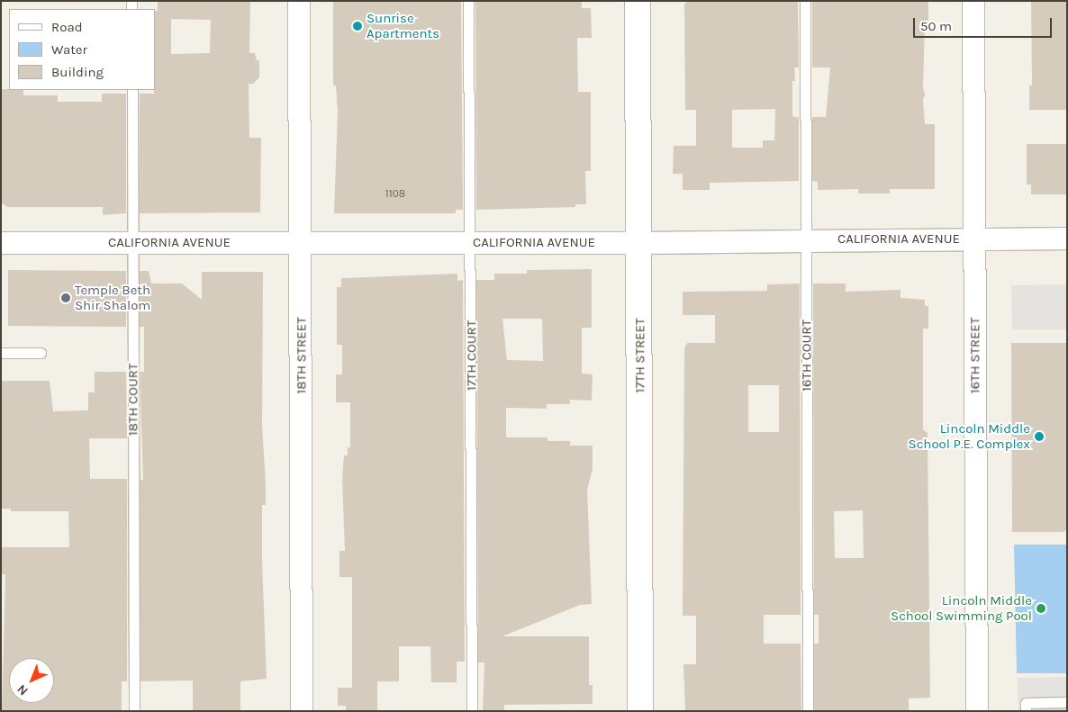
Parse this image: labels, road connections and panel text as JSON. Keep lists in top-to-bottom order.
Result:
{
  "streets": {
    "street": [
      "CALIFORNIA AVENUE",
      "18TH STREET",
      "17TH STREET",
      "16TH STREET"
    ],
    "lane": ["17TH COURT", "16TH COURT", "18TH COURT"]
  },
  "crossings": [
    ["CALIFORNIA AVENUE", "18TH STREET"],
    ["CALIFORNIA AVENUE", "17TH COURT"],
    ["CALIFORNIA AVENUE", "17TH STREET"],
    ["CALIFORNIA AVENUE", "16TH COURT"],
    ["CALIFORNIA AVENUE", "16TH STREET"],
    ["CALIFORNIA AVENUE", "18TH COURT"]
  ],
  "places": [
    "Sunrise Apartments",
    "Temple Beth Shir Shalom",
    "Lincoln Middle School P.E. Complex",
    "Lincoln Middle School Swimming Pool"
  ],
  "house_numbers": ["1108"],
  "legend": ["Road", "Water", "Building"],
  "scale_bar": "50 m",
  "north": "bottom left"
}
